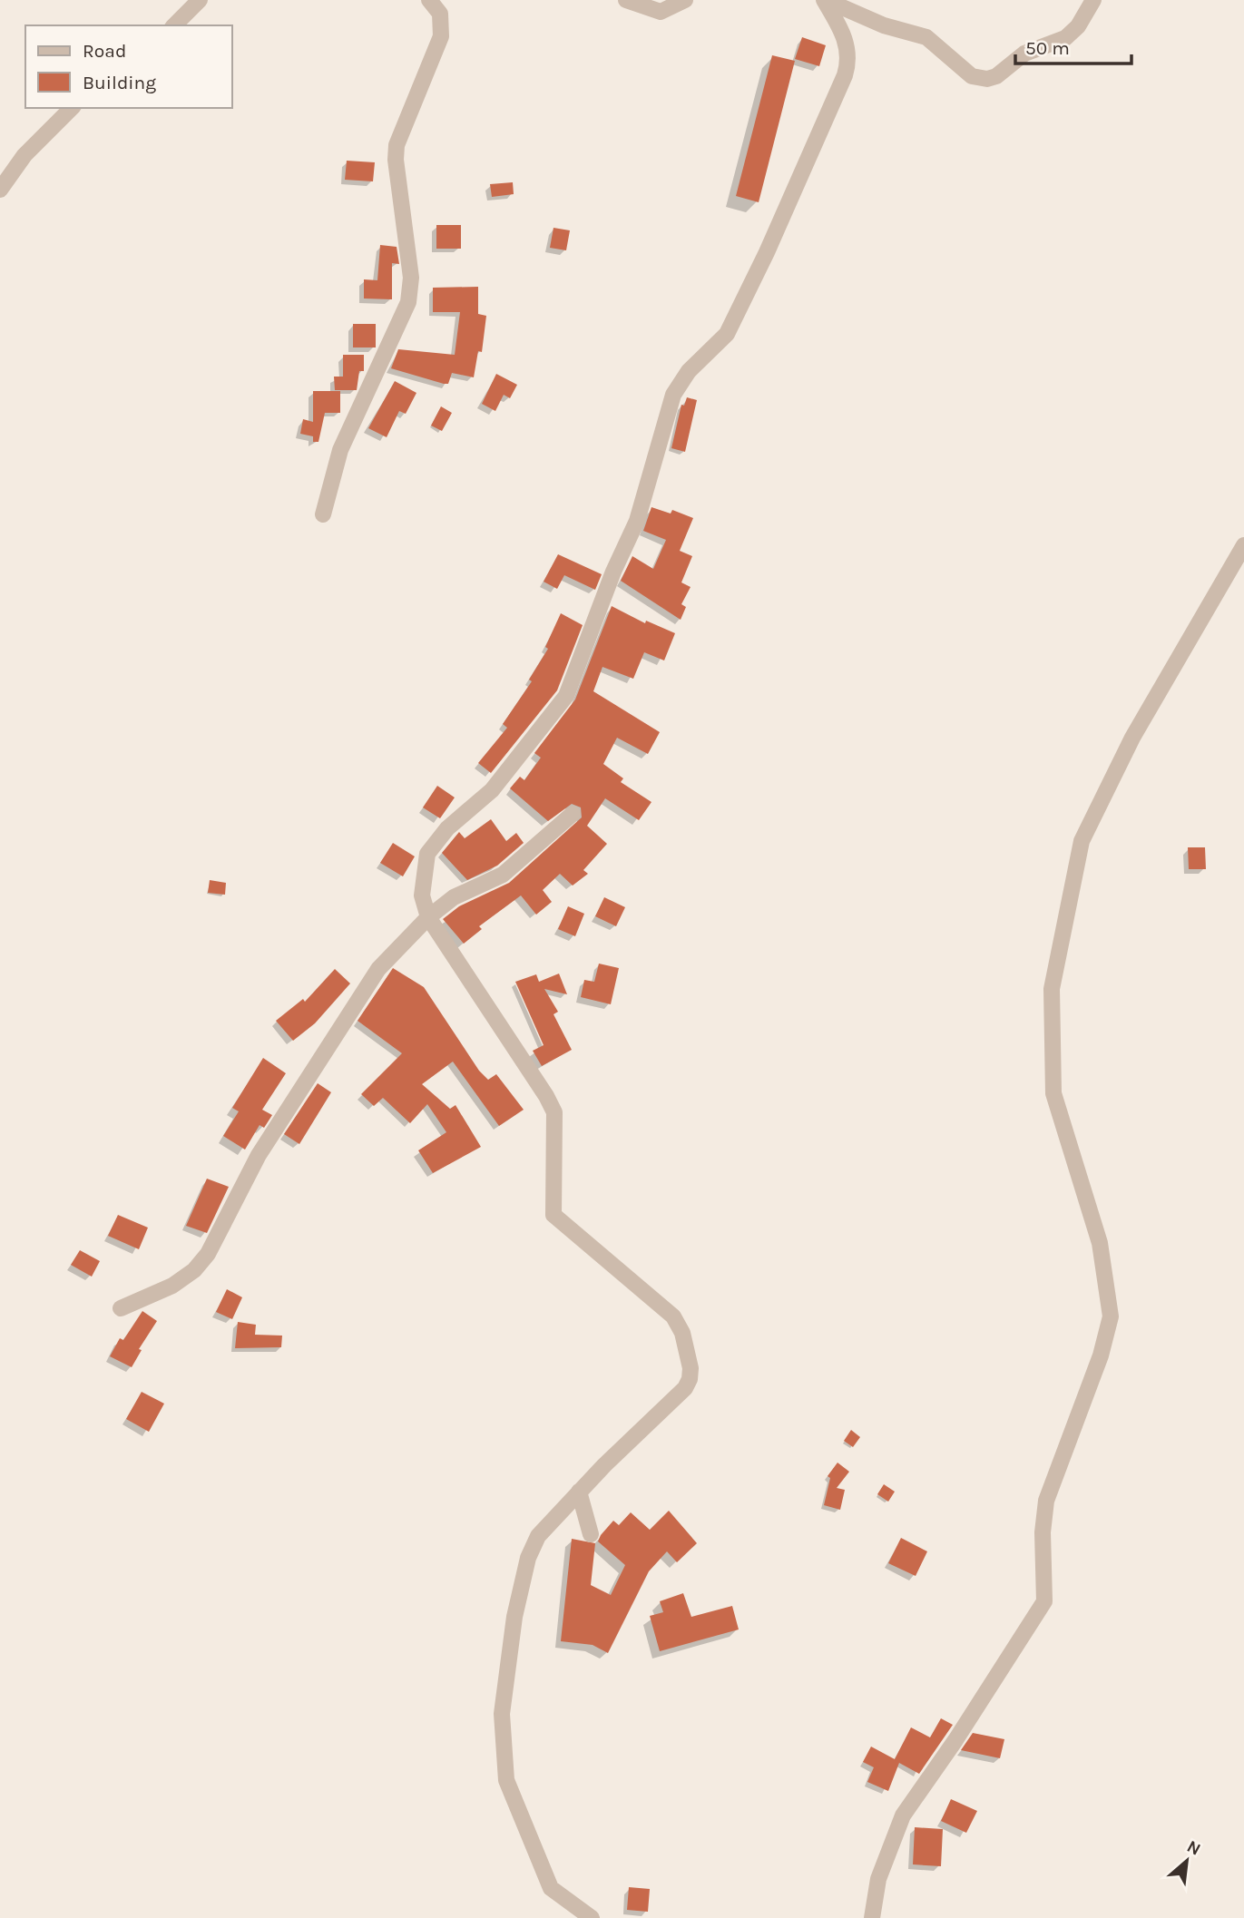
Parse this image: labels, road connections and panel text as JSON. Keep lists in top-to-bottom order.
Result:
{
  "legend": ["Road", "Building"],
  "scale_bar": "50 m",
  "north": "top right"
}
